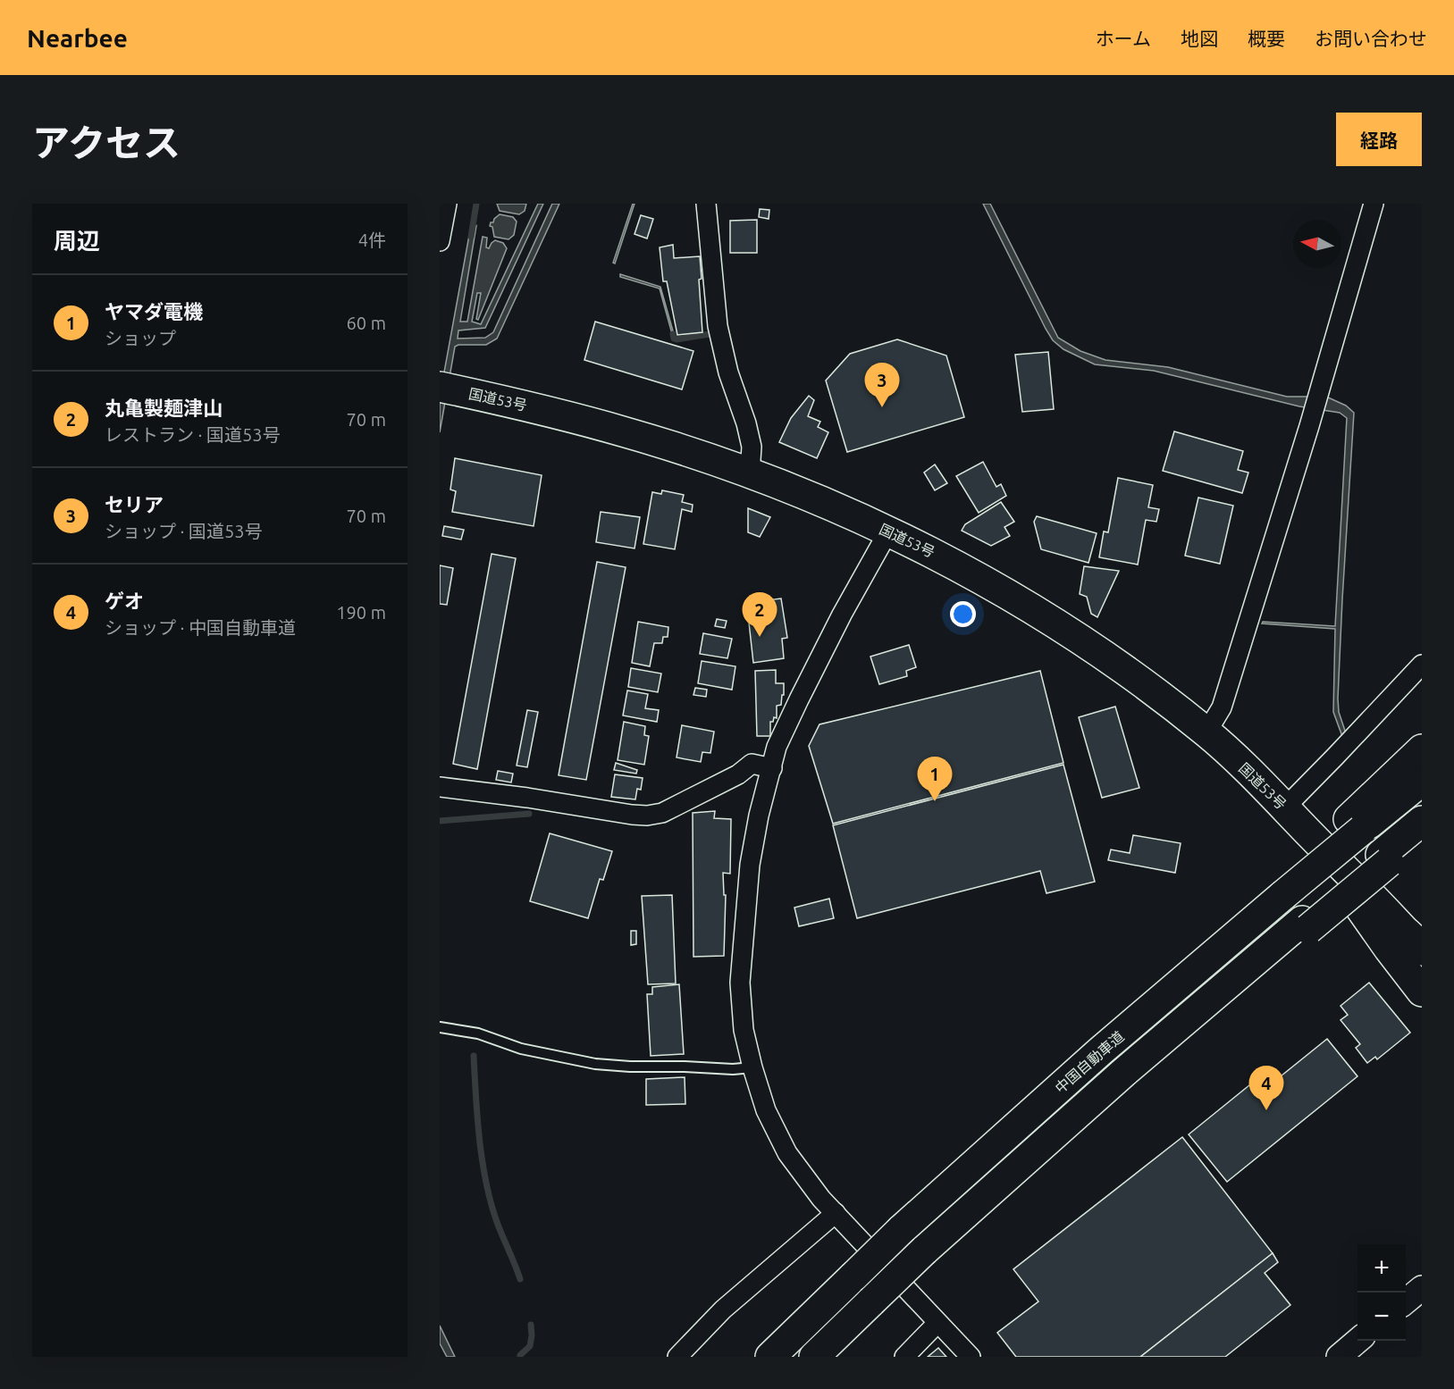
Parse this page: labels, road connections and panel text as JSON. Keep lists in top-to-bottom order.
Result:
{
  "streets": {
    "highway": ["国道53号", "中国自動車道"]
  },
  "north": "left",
  "page": {
    "header": "Nearbee",
    "nav": [
      "ホーム",
      "地図",
      "概要",
      "お問い合わせ"
    ],
    "title": "アクセス",
    "buttons": "経路",
    "heading": ["周辺", "4件"],
    "list": [
      {
        "mark": "1",
        "name": "ヤマダ電機",
        "note": "ショップ",
        "value": "60 m"
      },
      {
        "mark": "2",
        "name": "丸亀製麺津山",
        "note": "レストラン · 国道53号",
        "value": "70 m"
      },
      {
        "mark": "3",
        "name": "セリア",
        "note": "ショップ · 国道53号",
        "value": "70 m"
      },
      {
        "mark": "4",
        "name": "ゲオ",
        "note": "ショップ · 中国自動車道",
        "value": "190 m"
      }
    ],
    "pins": [
      "3",
      "2",
      "1",
      "4"
    ],
    "map_buttons": ["+", "−"]
  }
}
